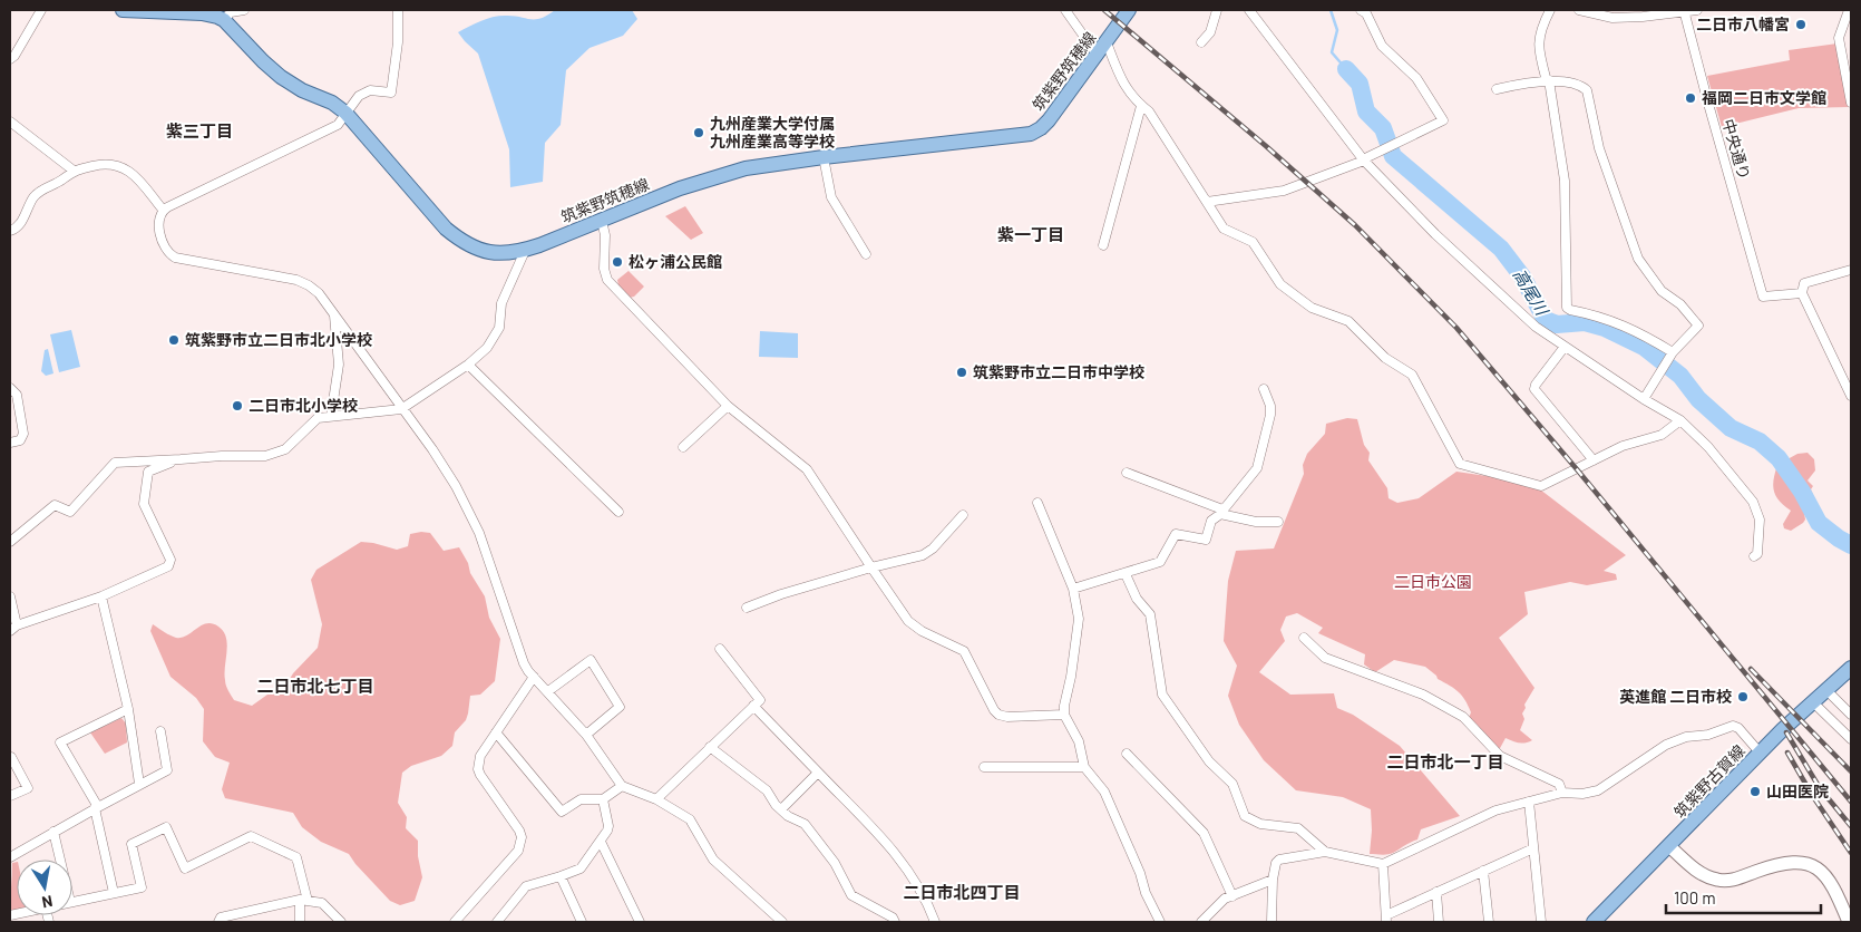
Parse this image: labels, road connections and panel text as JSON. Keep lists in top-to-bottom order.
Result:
{
  "streets": {
    "main road": ["筑紫野筑穂線", "筑紫野古賀線"],
    "street": ["中央通り"]
  },
  "districts": [
    "紫三丁目",
    "紫一丁目",
    "二日市北七丁目",
    "二日市北一丁目",
    "二日市北四丁目"
  ],
  "water": ["高尾川"],
  "parks": ["二日市公園"],
  "places": [
    "二日市八幡宮",
    "福岡二日市文学館",
    "九州産業大学付属 九州産業高等学校",
    "松ヶ浦公民館",
    "筑紫野市立二日市北小学校",
    "筑紫野市立二日市中学校",
    "二日市北小学校",
    "英進館 二日市校",
    "山田医院"
  ],
  "scale_bar": "100 m",
  "north": "bottom"
}
